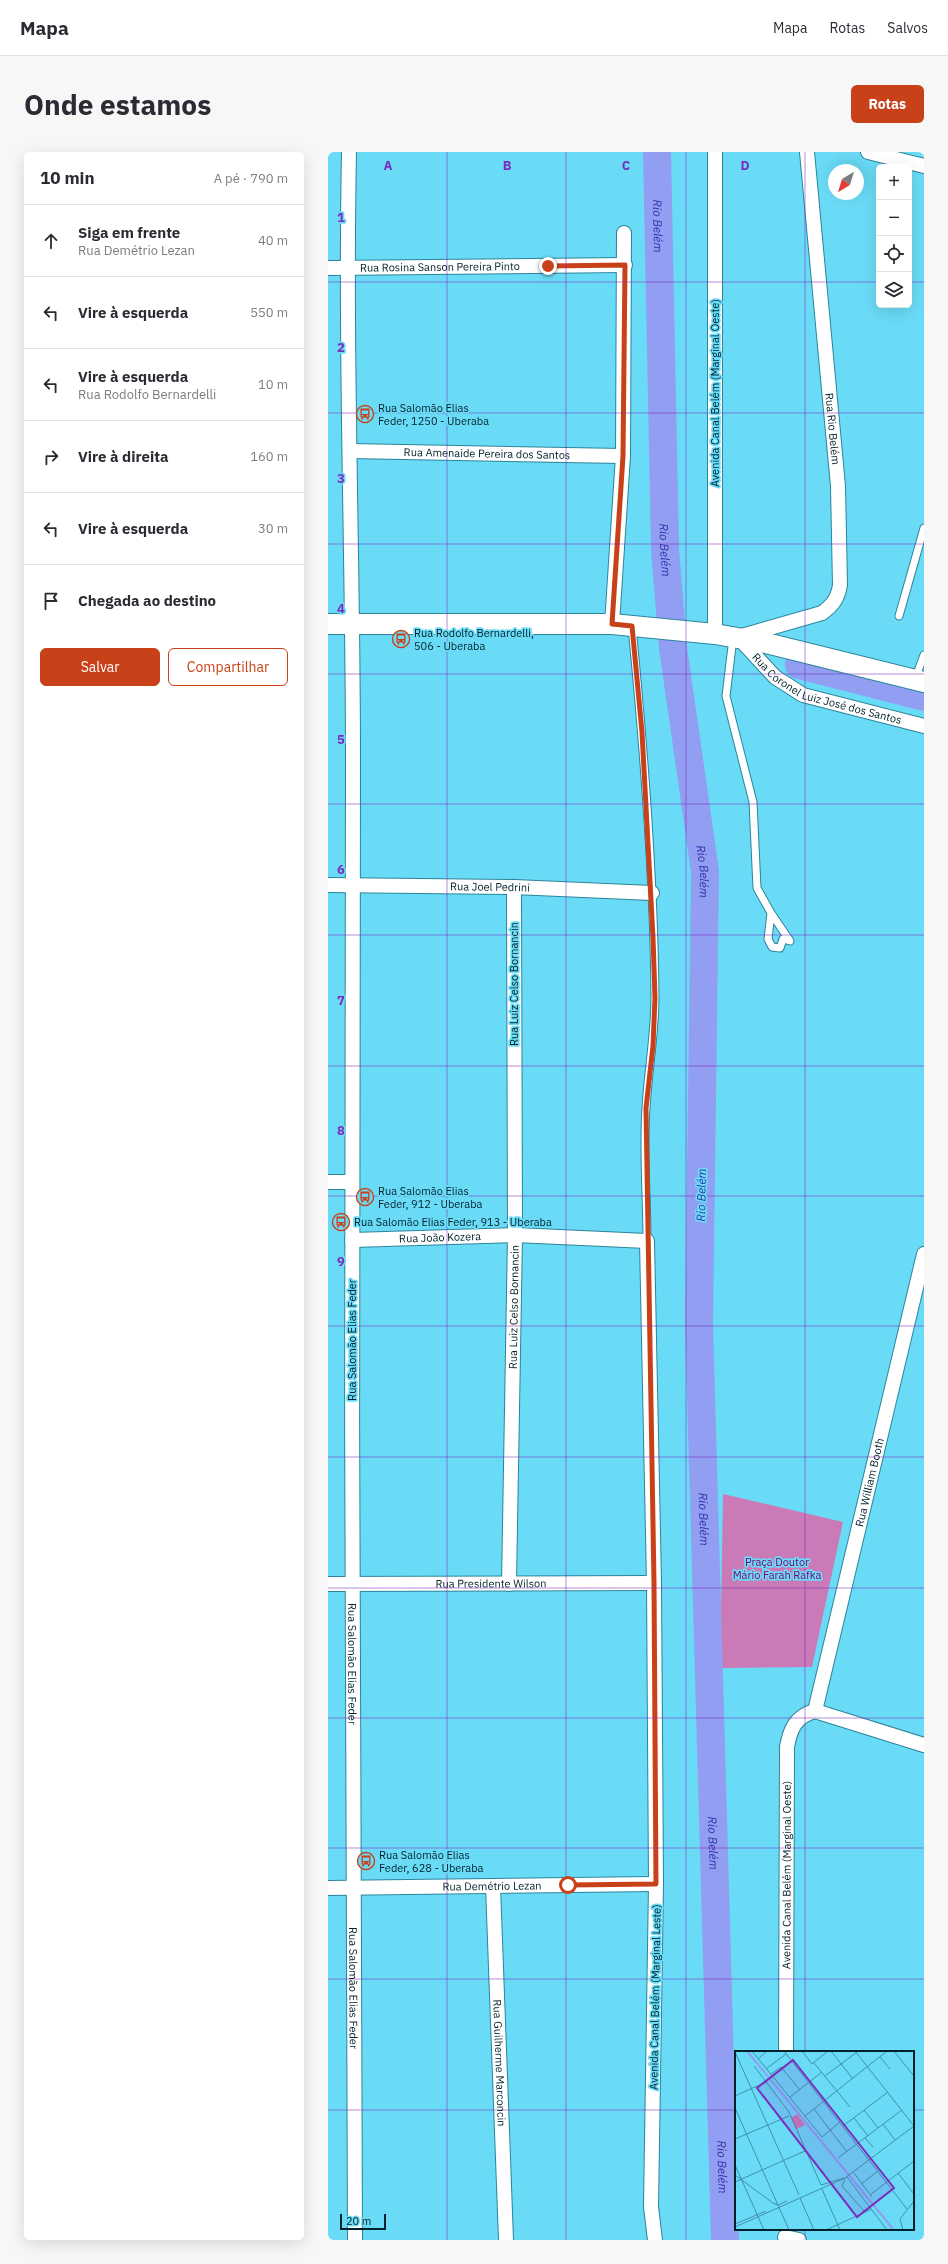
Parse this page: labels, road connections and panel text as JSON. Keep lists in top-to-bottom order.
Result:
{
  "streets": {
    "street": [
      "Rua Rosina Sanson Pereira Pinto",
      "Avenida Canal Belém (Marginal Oeste)",
      "Rua Rio Belém",
      "Rua Amenaide Pereira dos Santos",
      "Rua Coronel Luiz José dos Santos",
      "Rua Joel Pedrini",
      "Rua Luiz Celso Bornancin",
      "Rua João Kozera",
      "Rua Salomão Elias Feder",
      "Rua William Booth",
      "Rua Presidente Wilson",
      "Rua Demétrio Lezan",
      "Avenida Canal Belém (Marginal Leste)",
      "Rua Guilherme Marconcin"
    ]
  },
  "crossings": [
    ["Rua Rosina Sanson Pereira Pinto", "Rua Salomão Elias Feder"],
    ["Avenida Canal Belém (Marginal Oeste)", "Rua Rio Belém"],
    ["Avenida Canal Belém (Marginal Oeste)", "Rua Coronel Luiz José dos Santos"],
    ["Avenida Canal Belém (Marginal Oeste)", "Rua William Booth"],
    ["Rua Rio Belém", "Rua Coronel Luiz José dos Santos"],
    ["Rua Amenaide Pereira dos Santos", "Rua Salomão Elias Feder"],
    ["Rua Joel Pedrini", "Rua Luiz Celso Bornancin"],
    ["Rua Joel Pedrini", "Rua Salomão Elias Feder"],
    ["Rua Joel Pedrini", "Avenida Canal Belém (Marginal Leste)"],
    ["Rua Luiz Celso Bornancin", "Rua João Kozera"],
    ["Rua Luiz Celso Bornancin", "Rua Presidente Wilson"],
    ["Rua João Kozera", "Rua Salomão Elias Feder"],
    ["Rua João Kozera", "Avenida Canal Belém (Marginal Leste)"],
    ["Rua Salomão Elias Feder", "Rua Presidente Wilson"],
    ["Rua Salomão Elias Feder", "Rua Demétrio Lezan"],
    ["Rua Presidente Wilson", "Avenida Canal Belém (Marginal Leste)"],
    ["Rua Demétrio Lezan", "Avenida Canal Belém (Marginal Leste)"],
    ["Rua Demétrio Lezan", "Rua Guilherme Marconcin"]
  ],
  "water": ["Rio Belém"],
  "parks": ["Praça Doutor Mário Farah Rafka"],
  "places": {
    "bus stop": [
      "Rua Salomão Elias Feder, 1250 - Uberaba",
      "Rua Rodolfo Bernardelli, 506 - Uberaba",
      "Rua Salomão Elias Feder, 912 - Uberaba",
      "Rua Salomão Elias Feder, 913 - Uberaba",
      "Rua Salomão Elias Feder, 628 - Uberaba"
    ]
  },
  "scale_bar": "20 m",
  "north": "bottom left",
  "page": {
    "header": "Mapa",
    "nav": ["Mapa", "Rotas", "Salvos"],
    "buttons": [
      "Rotas",
      ["Salvar", "Compartilhar"]
    ],
    "title": "Onde estamos",
    "heading": ["10 min", "A pé · 790 m"],
    "map_buttons": ["+", "−"],
    "list": [
      ["Siga em frente", "Rua Demétrio Lezan", "40 m"],
      ["Vire à esquerda", "550 m"],
      ["Vire à esquerda", "Rua Rodolfo Bernardelli", "10 m"],
      ["Vire à direita", "160 m"],
      ["Vire à esquerda", "30 m"],
      "Chegada ao destino"
    ],
    "scale": "20 m"
  },
  "grid": {
    "columns": [
      "A",
      "B",
      "C",
      "D"
    ],
    "rows": [
      "1",
      "2",
      "3",
      "4",
      "5",
      "6",
      "7",
      "8",
      "9"
    ]
  }
}
